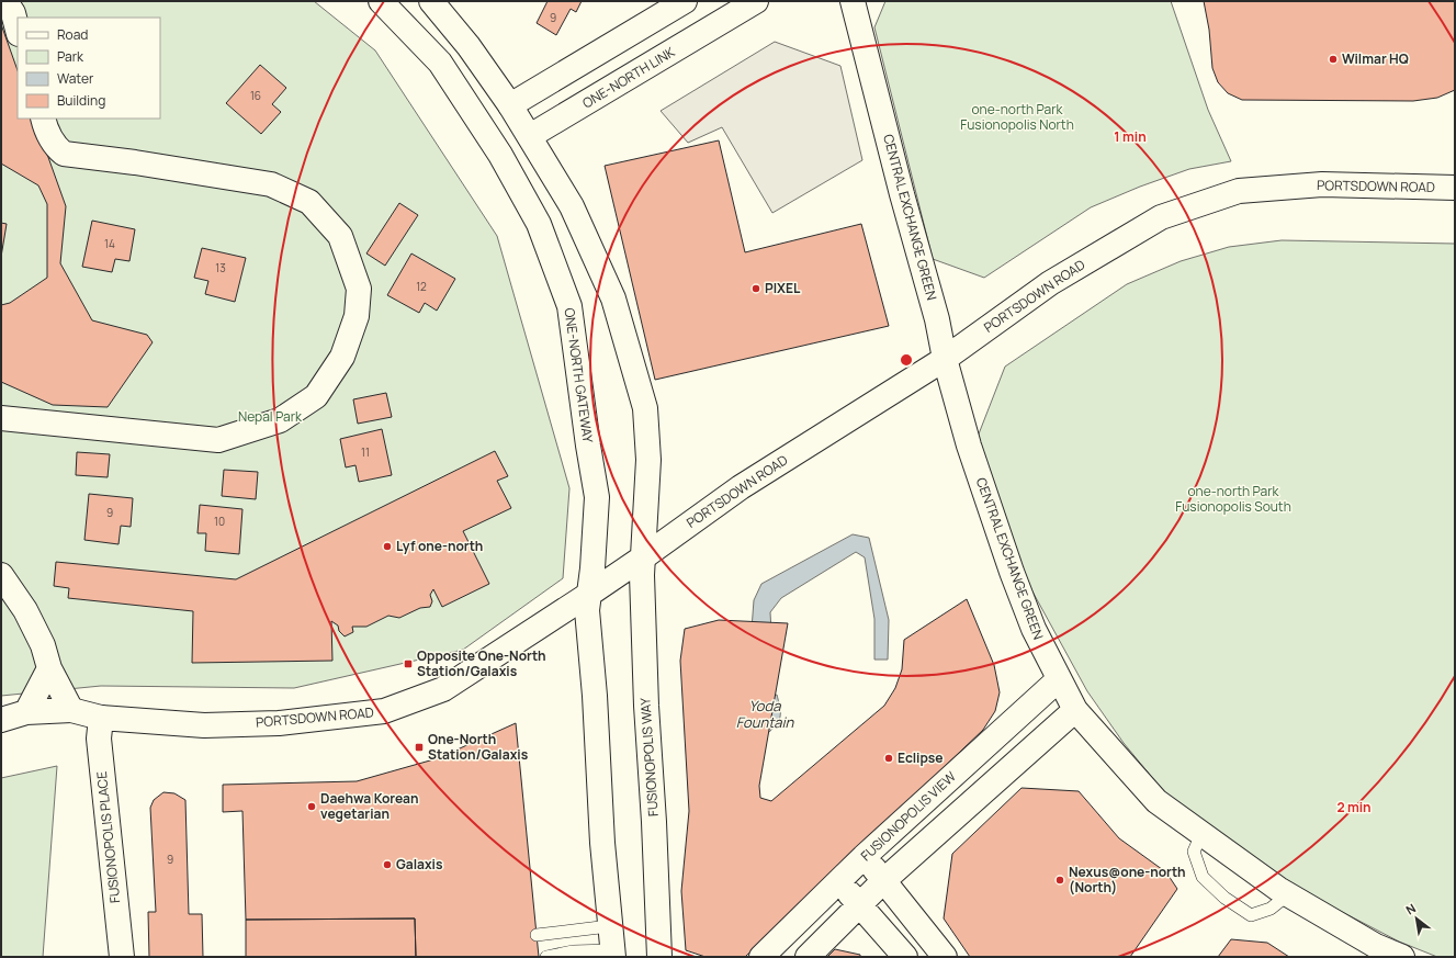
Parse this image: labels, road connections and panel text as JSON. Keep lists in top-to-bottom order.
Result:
{
  "streets": {
    "street": [
      "ONE-NORTH LINK",
      "PORTSDOWN ROAD",
      "CENTRAL EXCHANGE GREEN",
      "ONE-NORTH GATEWAY",
      "FUSIONOPOLIS WAY",
      "FUSIONOPOLIS VIEW",
      "FUSIONOPOLIS PLACE"
    ]
  },
  "crossings": [
    ["ONE-NORTH LINK", "ONE-NORTH GATEWAY"],
    ["PORTSDOWN ROAD", "CENTRAL EXCHANGE GREEN"],
    ["PORTSDOWN ROAD", "ONE-NORTH GATEWAY"],
    ["PORTSDOWN ROAD", "FUSIONOPOLIS WAY"],
    ["PORTSDOWN ROAD", "FUSIONOPOLIS PLACE"],
    ["CENTRAL EXCHANGE GREEN", "FUSIONOPOLIS VIEW"]
  ],
  "water": ["Yoda Fountain"],
  "parks": ["one-north Park Fusionopolis North", "Nepal Park", "one-north Park Fusionopolis South"],
  "places": {
    "other": [
      "Wilmar HQ",
      "PIXEL",
      "Lyf one-north",
      "Eclipse",
      "Daehwa Korean vegetarian",
      "Galaxis",
      "Nexus@one-north (North)"
    ],
    "transit": ["Opposite One-North Station/Galaxis", "One-North Station/Galaxis"]
  },
  "house_numbers": [
    "9",
    "16",
    "14",
    "13",
    "12",
    "11",
    "9",
    "10",
    "9"
  ],
  "legend": [
    "Road",
    "Park",
    "Water",
    "Building"
  ],
  "north": "top left",
  "rings": ["1 min", "2 min"]
}
